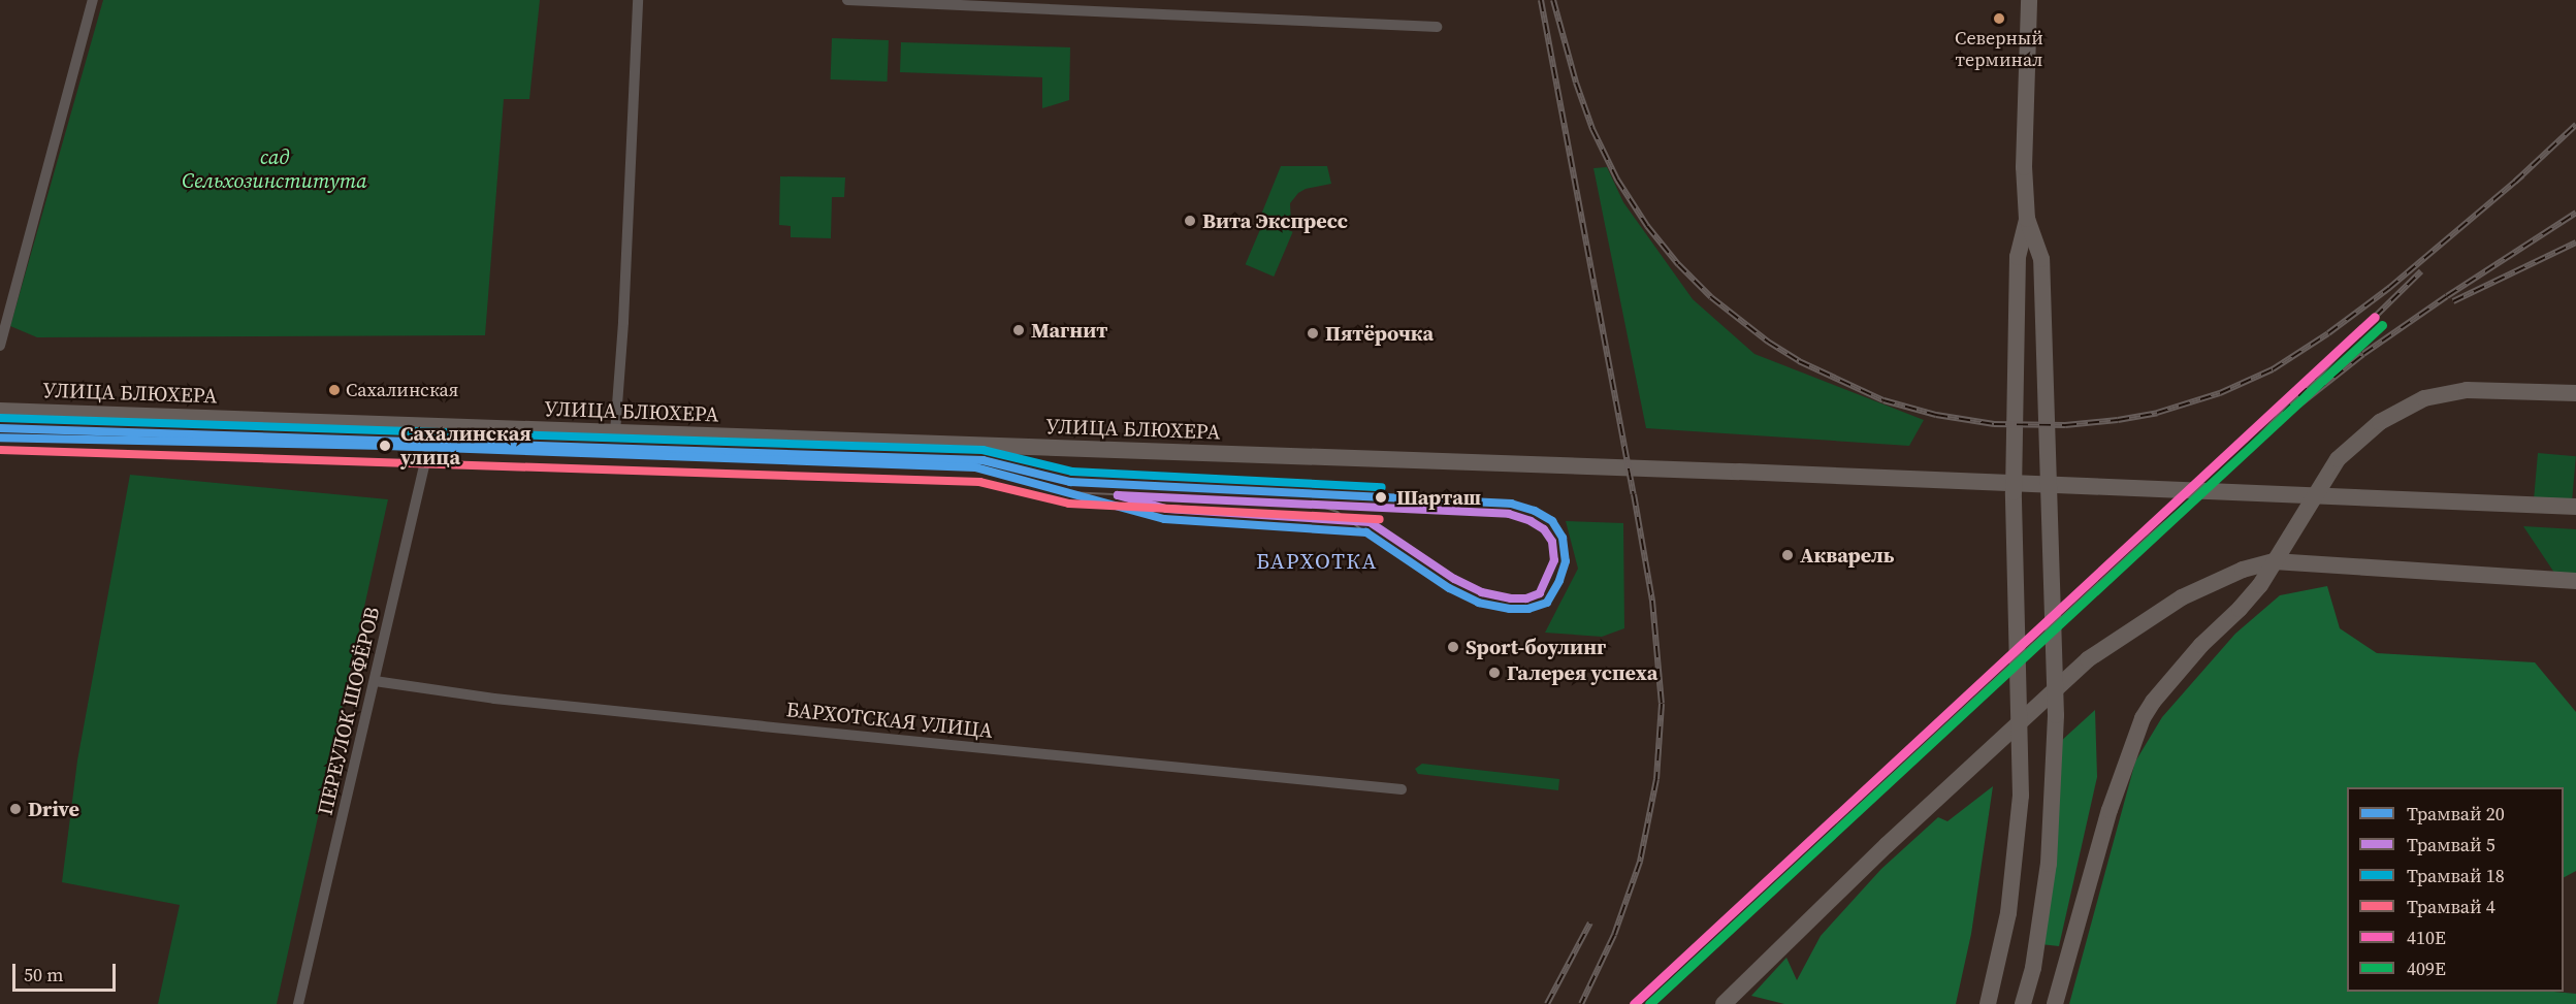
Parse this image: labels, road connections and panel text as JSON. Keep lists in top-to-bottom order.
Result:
{
  "streets": {
    "main road": ["УЛИЦА БЛЮХЕРА"],
    "street": ["ПЕРЕУЛОК ШОФЁРОВ", "БАРХОТСКАЯ УЛИЦА"]
  },
  "crossings": [
    ["УЛИЦА БЛЮХЕРА", "ПЕРЕУЛОК ШОФЁРОВ"],
    ["ПЕРЕУЛОК ШОФЁРОВ", "БАРХОТСКАЯ УЛИЦА"]
  ],
  "districts": ["БАРХОТКА"],
  "parks": ["сад Сельхозинститута"],
  "places": [
    "Северный терминал",
    "Вита Экспресс",
    "Магнит",
    "Пятёрочка",
    "Сахалинская",
    "Сахалинская улица",
    "Шарташ",
    "Акварель",
    "Sport-боулинг",
    "Галерея успеха",
    "Drive"
  ],
  "lines": [
    "transit line 410E",
    "transit line 409E",
    "tram line 18",
    "tram line 20",
    "tram line 4",
    "tram line 5"
  ],
  "legend": [
    "Трамвай 20",
    "Трамвай 5",
    "Трамвай 18",
    "Трамвай 4",
    "410E",
    "409E"
  ],
  "scale_bar": "50 m"
}
